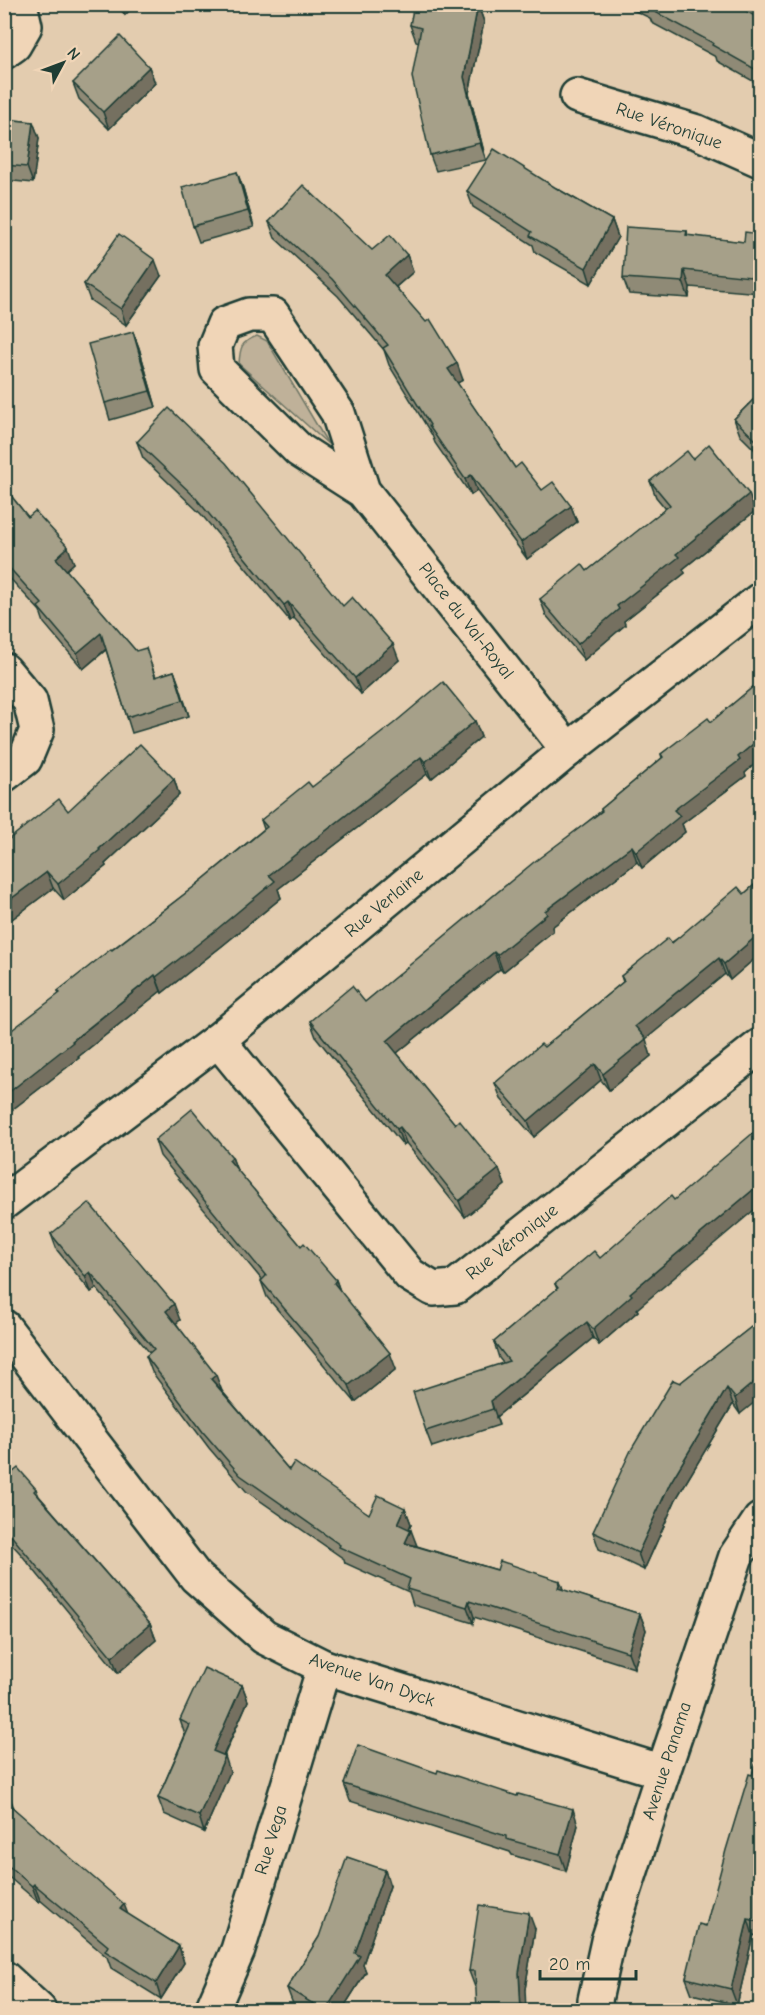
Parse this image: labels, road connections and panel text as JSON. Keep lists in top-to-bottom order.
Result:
{
  "streets": {
    "street": [
      "Rue Véronique",
      "Place du Val-Royal",
      "Rue Verlaine",
      "Avenue Van Dyck",
      "Avenue Panama",
      "Rue Vega"
    ]
  },
  "crossings": [
    ["Rue Véronique", "Rue Verlaine"],
    ["Place du Val-Royal", "Rue Verlaine"],
    ["Avenue Van Dyck", "Avenue Panama"],
    ["Avenue Van Dyck", "Rue Vega"]
  ],
  "scale_bar": "20 m",
  "north": "top right"
}
